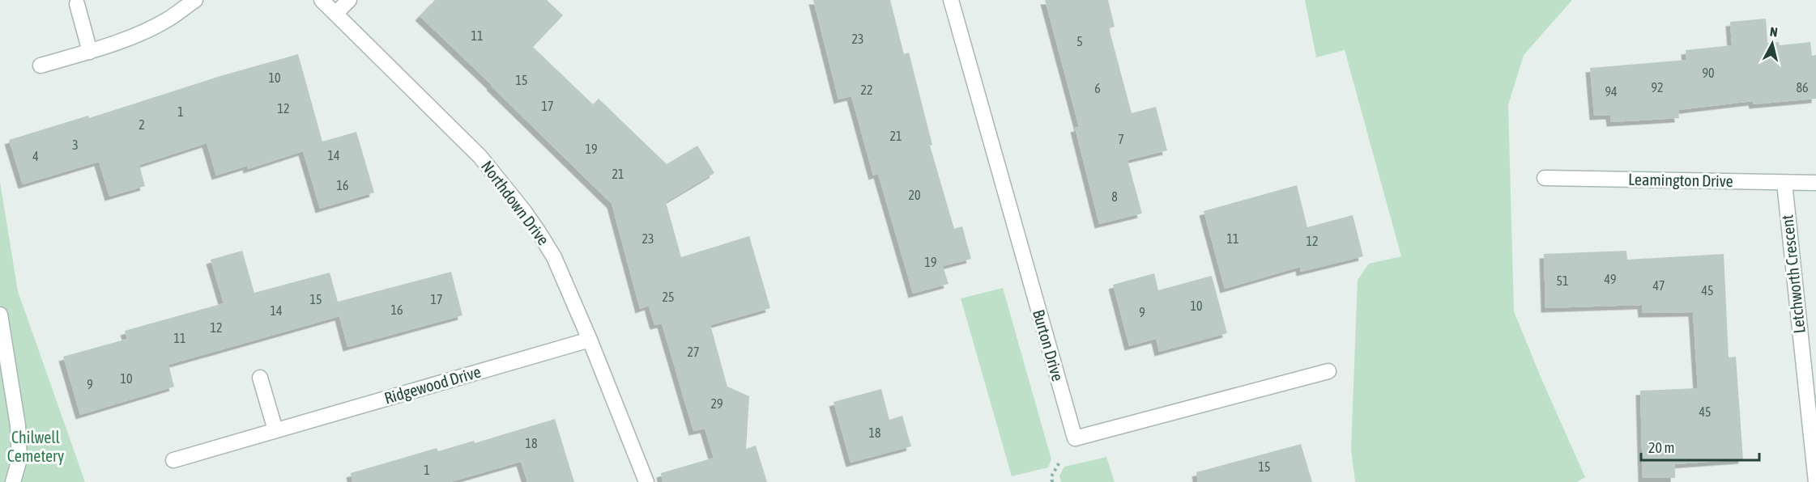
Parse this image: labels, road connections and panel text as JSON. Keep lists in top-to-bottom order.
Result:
{
  "streets": {
    "street": [
      "Leamington Drive",
      "Northdown Drive",
      "Letchworth Crescent",
      "Burton Drive",
      "Ridgewood Drive"
    ]
  },
  "crossings": [
    ["Leamington Drive", "Letchworth Crescent"],
    ["Northdown Drive", "Ridgewood Drive"]
  ],
  "parks": ["Chilwell Cemetery"],
  "house_numbers": [
    "11",
    "23",
    "5",
    "90",
    "10",
    "15",
    "92",
    "86",
    "6",
    "22",
    "94",
    "17",
    "12",
    "1",
    "2",
    "21",
    "7",
    "3",
    "19",
    "14",
    "4",
    "21",
    "16",
    "20",
    "8",
    "23",
    "11",
    "12",
    "19",
    "49",
    "51",
    "47",
    "45",
    "25",
    "15",
    "17",
    "10",
    "16",
    "14",
    "9",
    "12",
    "11",
    "27",
    "10",
    "9",
    "29",
    "45",
    "18",
    "18",
    "15",
    "1"
  ],
  "scale_bar": "20 m",
  "north": "top"
}
